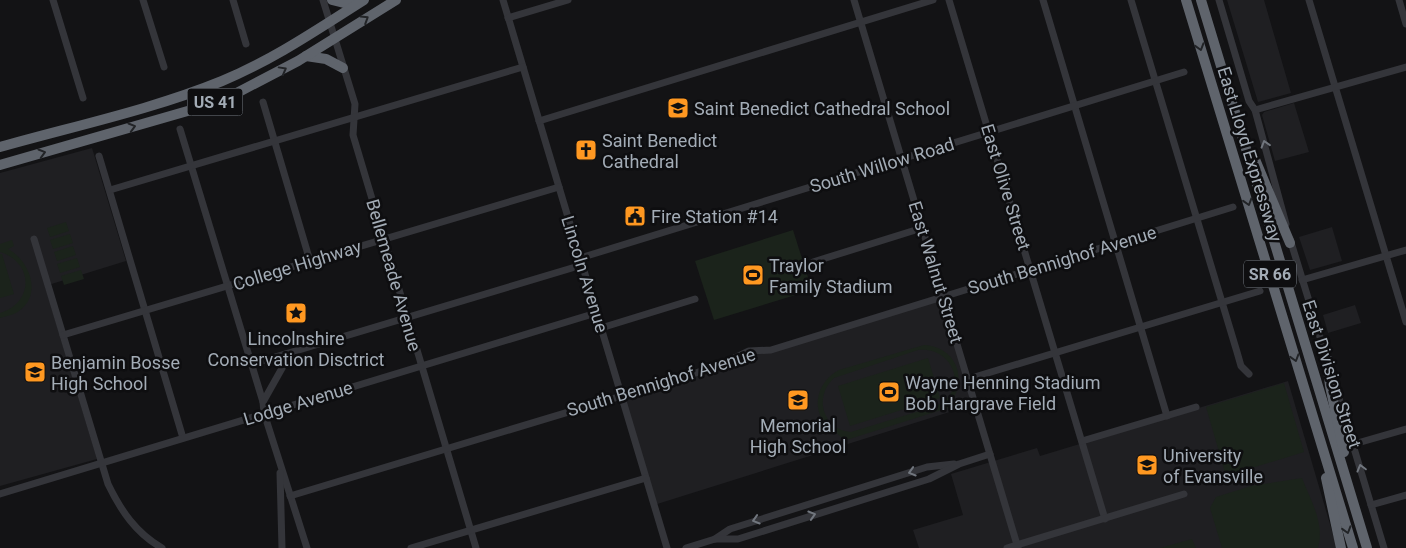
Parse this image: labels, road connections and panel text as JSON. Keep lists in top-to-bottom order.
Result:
{
  "streets": {
    "highway": ["US 41", "East Lloyd Expressway", "SR 66"],
    "street": [
      "South Willow Road",
      "East Olive Street",
      "South Bennighof Avenue",
      "College Highway",
      "East Walnut Street",
      "Lincoln Avenue",
      "Bellemeade Avenue",
      "East Division Street",
      "Lodge Avenue"
    ]
  },
  "crossings": [
    ["US 41", "Bellemeade Avenue"],
    ["South Willow Road", "East Olive Street"],
    ["South Willow Road", "East Walnut Street"],
    ["South Willow Road", "Lincoln Avenue"],
    ["South Willow Road", "Bellemeade Avenue"],
    ["East Olive Street", "South Bennighof Avenue"],
    ["South Bennighof Avenue", "East Walnut Street"],
    ["South Bennighof Avenue", "Lincoln Avenue"],
    ["South Bennighof Avenue", "Bellemeade Avenue"],
    ["College Highway", "Lincoln Avenue"],
    ["College Highway", "Bellemeade Avenue"],
    ["Lincoln Avenue", "Lodge Avenue"],
    ["Bellemeade Avenue", "Lodge Avenue"]
  ],
  "one_way": ["East Division Street"],
  "places": {
    "school or university": [
      "Saint Benedict Cathedral School",
      "Benjamin Bosse High School",
      "Memorial High School",
      "University of Evansville"
    ],
    "church": ["Saint Benedict Cathedral"],
    "public building": ["Fire Station #14"],
    "sports": ["Traylor Family Stadium", "Wayne Henning Stadium Bob Hargrave Field"],
    "place": ["Lincolnshire Conservation Disctrict"]
  }
}
